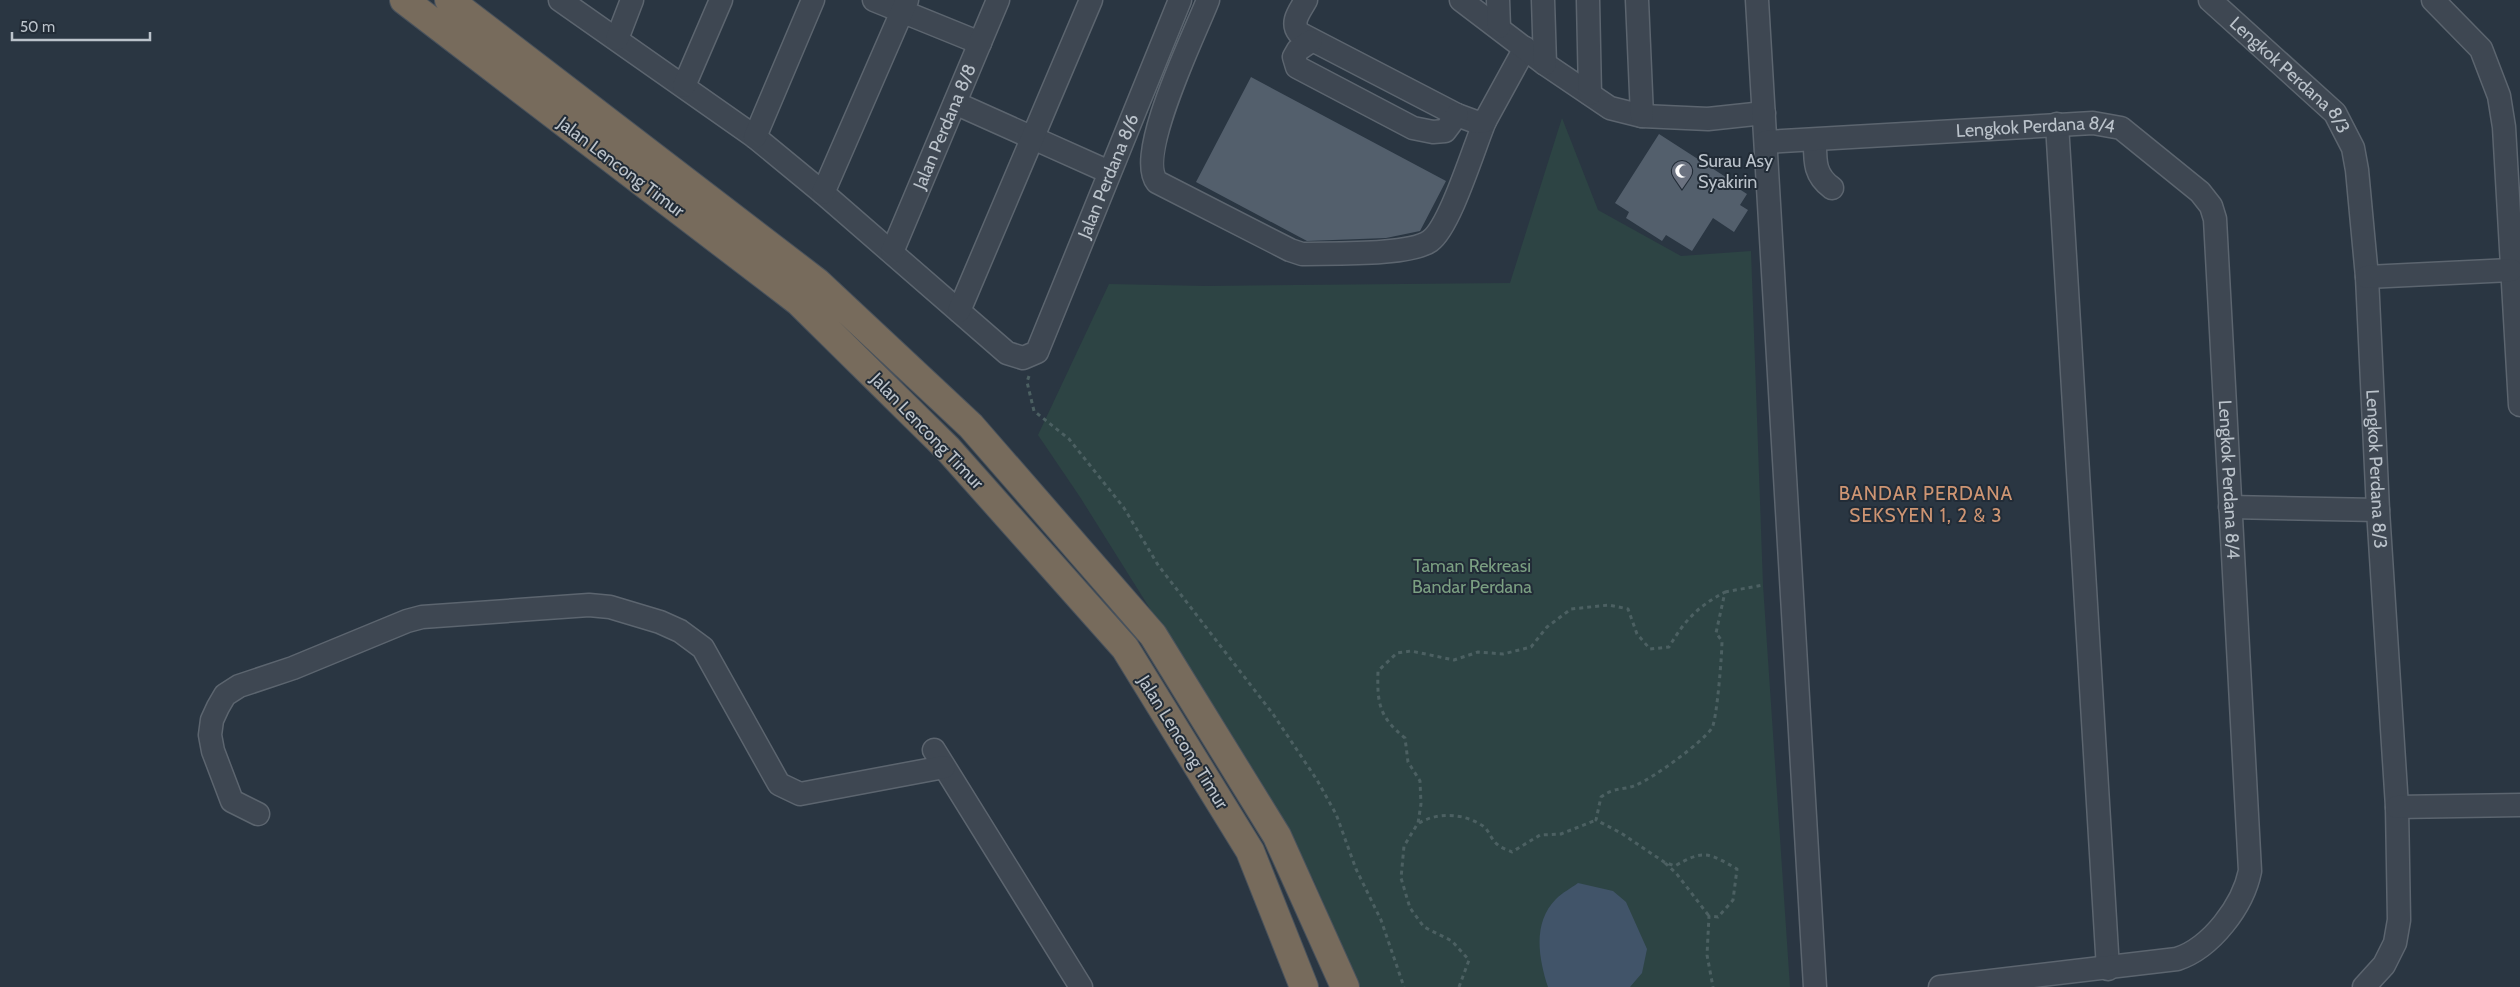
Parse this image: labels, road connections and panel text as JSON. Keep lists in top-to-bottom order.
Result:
{
  "streets": {
    "highway": ["Jalan Lencong Timur"],
    "street": [
      "Lengkok Perdana 8/3",
      "Jalan Perdana 8/8",
      "Lengkok Perdana 8/4",
      "Jalan Perdana 8/6"
    ]
  },
  "districts": ["BANDAR PERDANA SEKSYEN 1, 2 & 3"],
  "parks": ["Taman Rekreasi Bandar Perdana"],
  "places": {
    "mosque": ["Surau Asy Syakirin"]
  },
  "scale_bar": "50 m"
}
